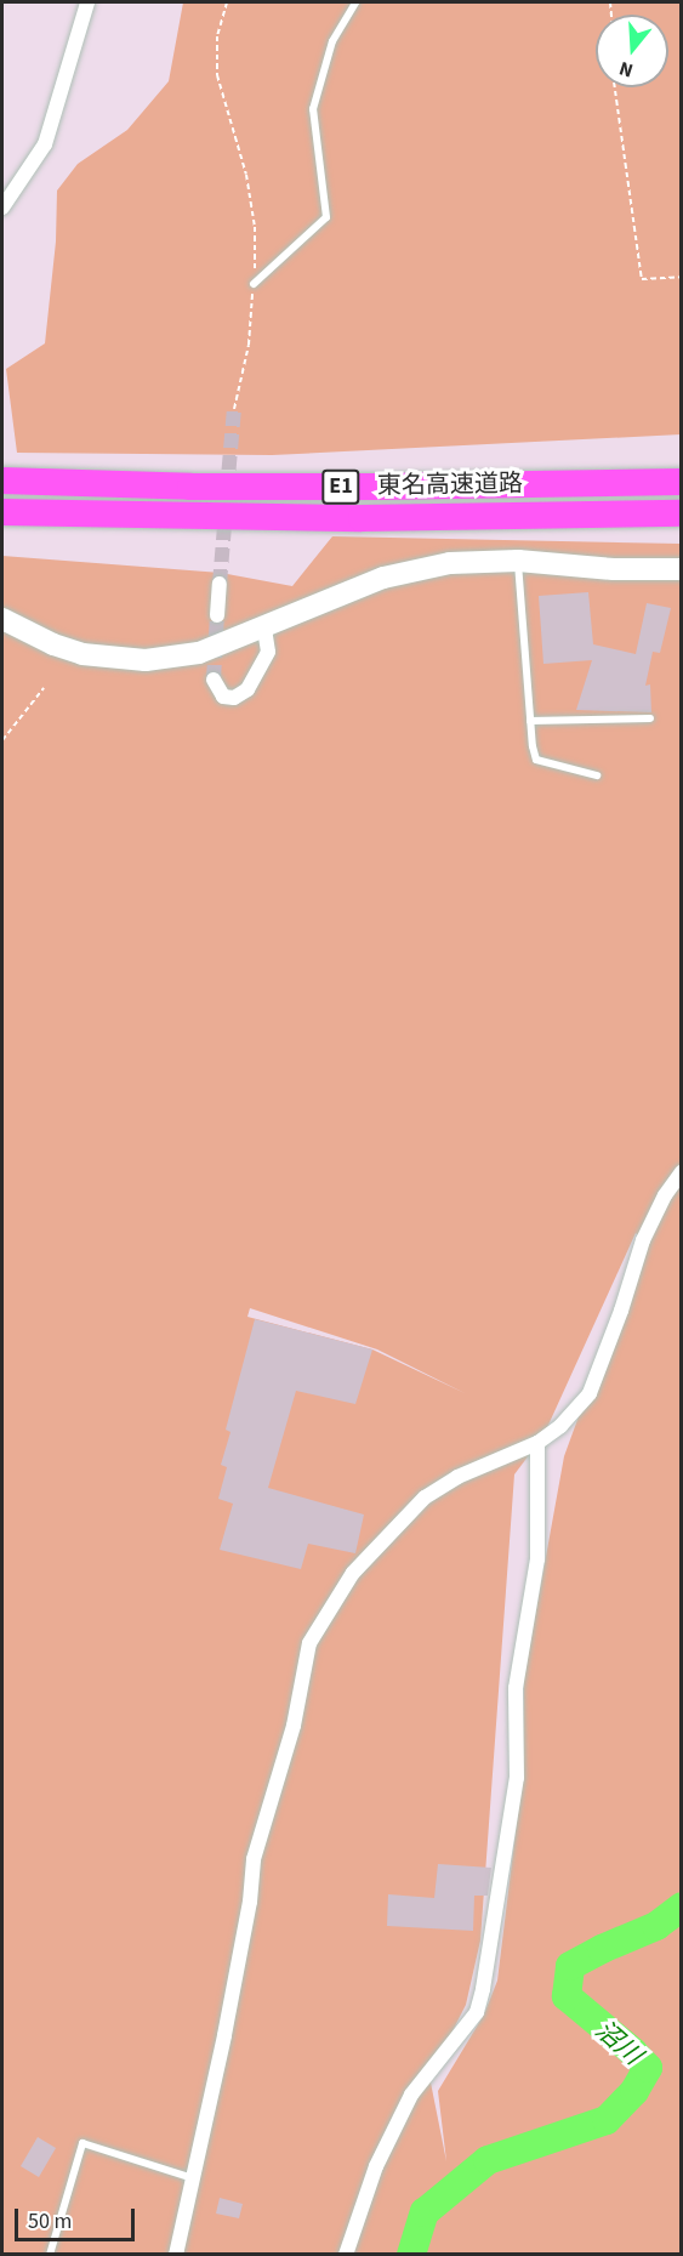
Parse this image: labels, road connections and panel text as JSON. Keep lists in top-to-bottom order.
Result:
{
  "streets": {
    "highway": ["東名高速道路", "E1"]
  },
  "water": ["沼川"],
  "scale_bar": "50 m",
  "north": "bottom"
}
